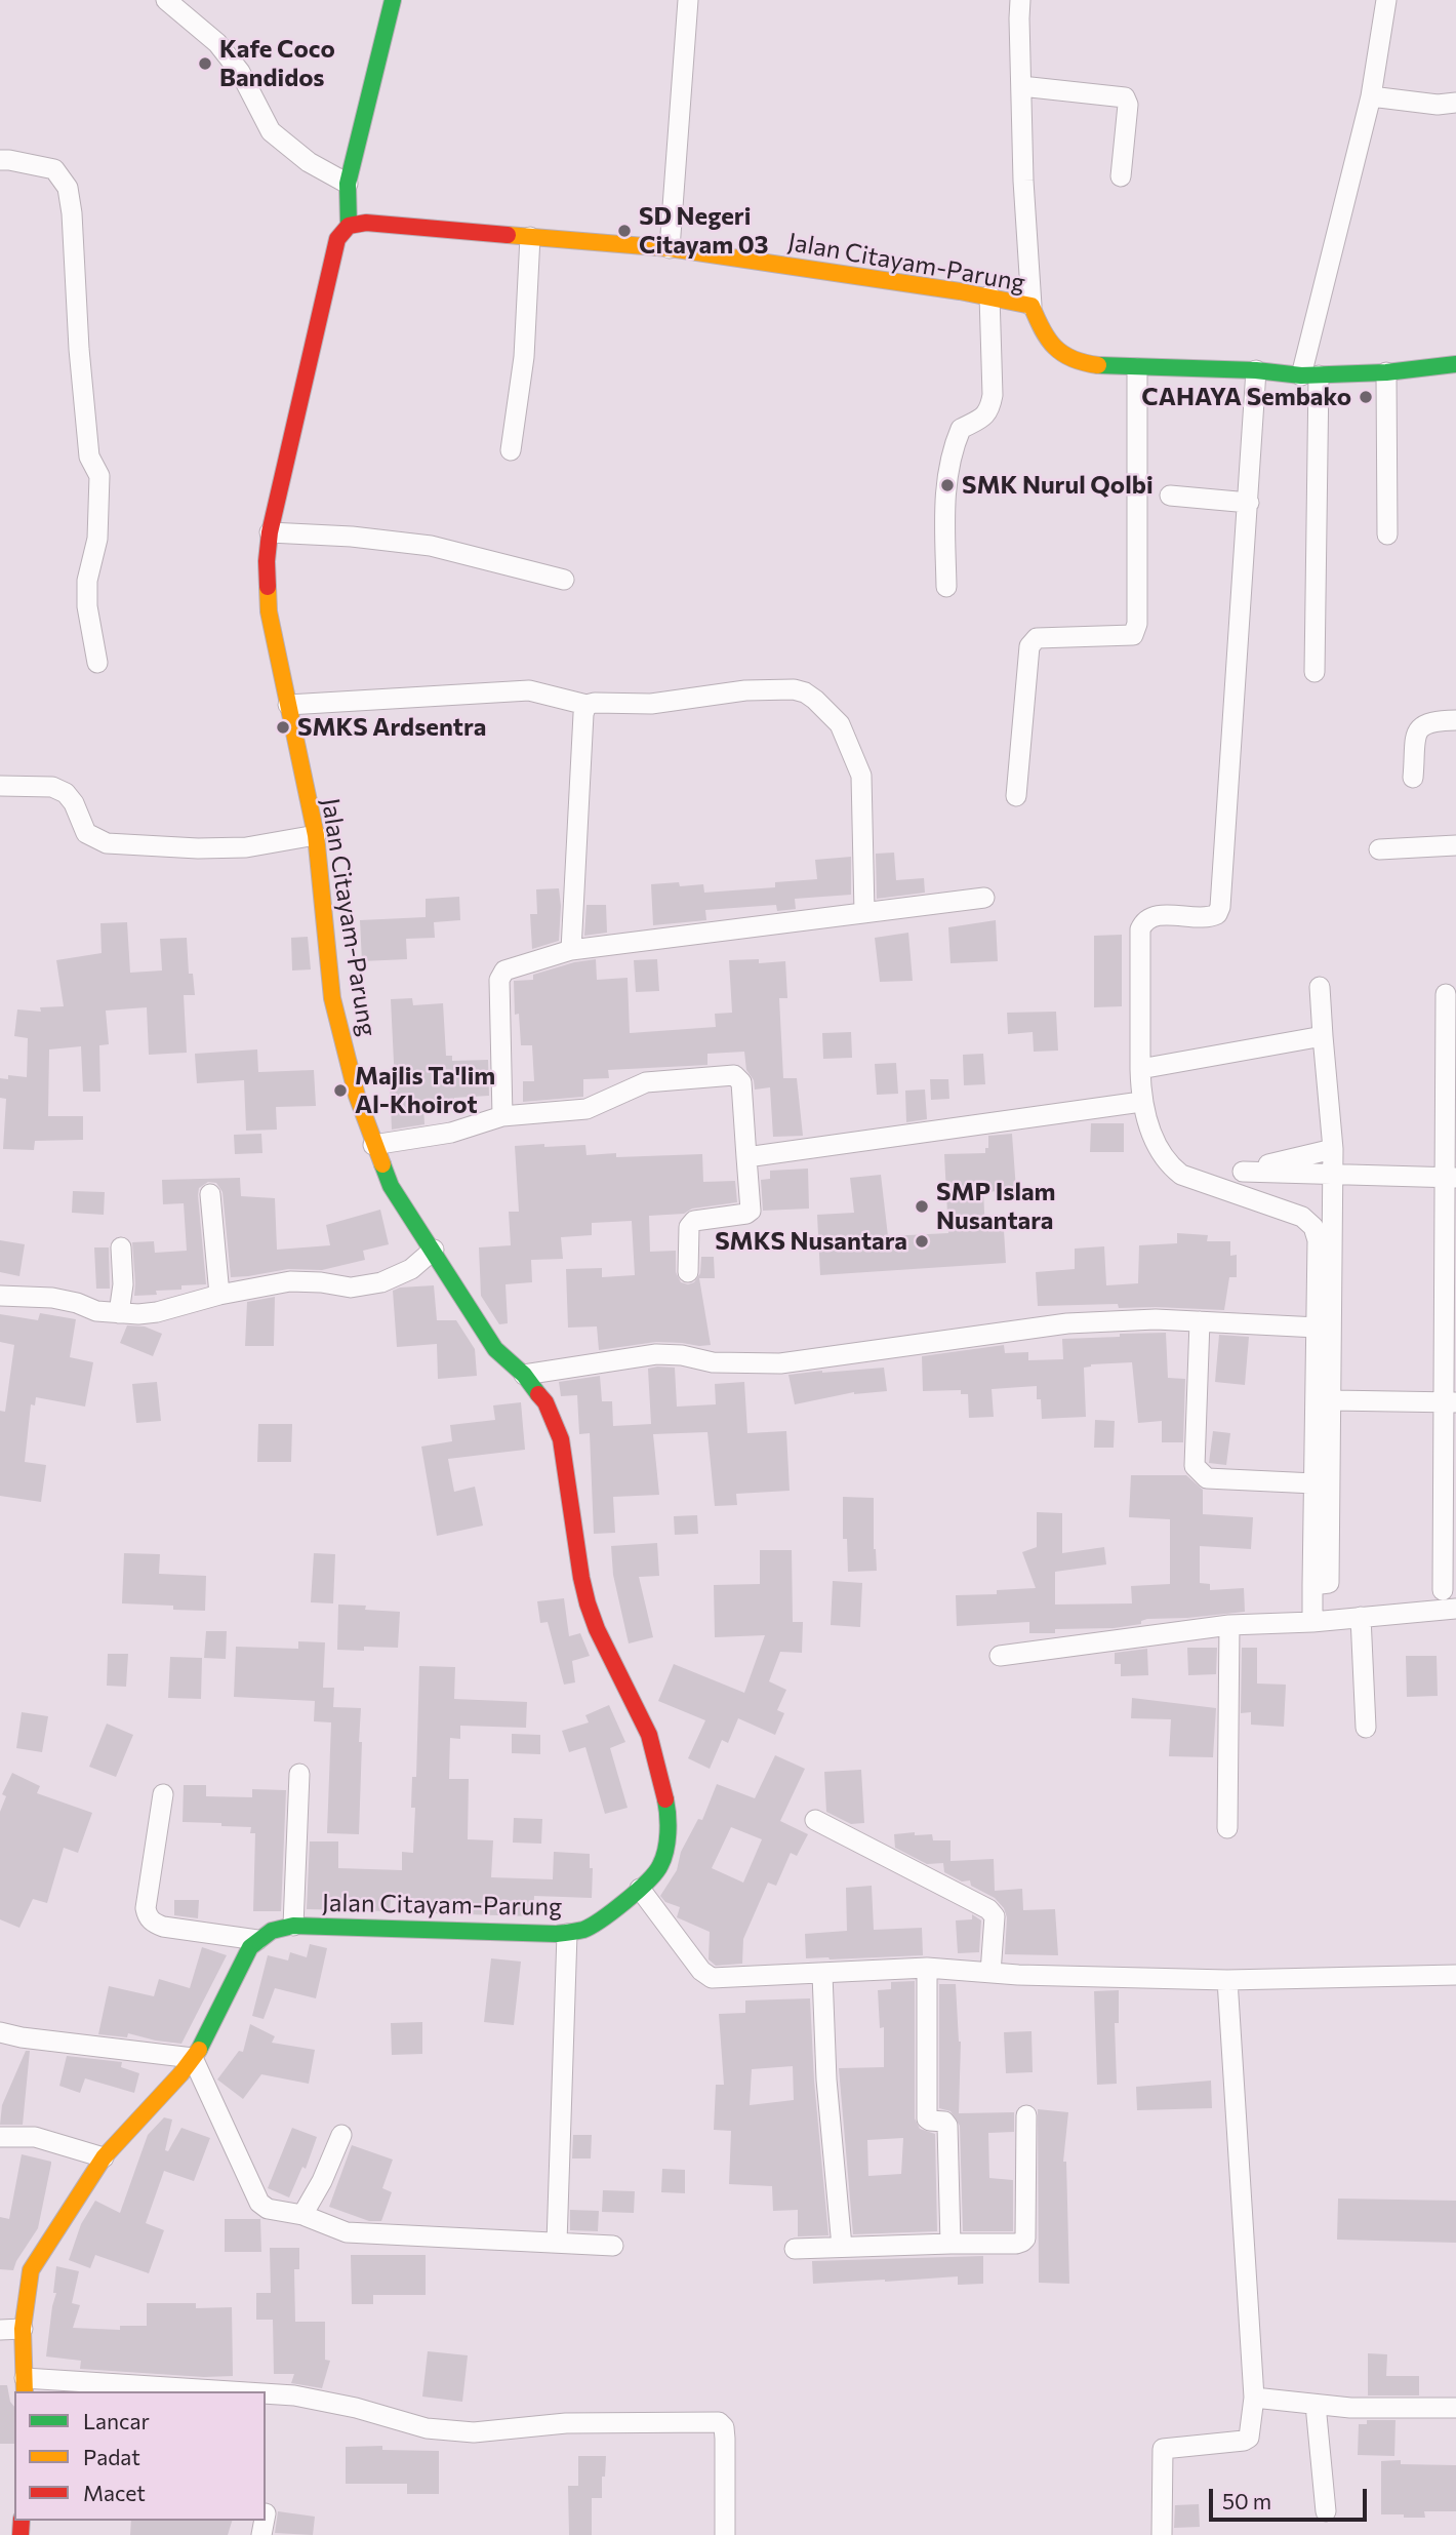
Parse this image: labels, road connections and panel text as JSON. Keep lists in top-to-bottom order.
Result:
{
  "streets": {
    "street": ["Jalan Citayam-Parung"]
  },
  "places": [
    "Kafe Coco Bandidos",
    "SD Negeri Citayam 03",
    "CAHAYA Sembako",
    "SMK Nurul Qolbi",
    "SMKS Ardsentra",
    "Majlis Ta'lim Al-Khoirot",
    "SMP Islam Nusantara",
    "SMKS Nusantara"
  ],
  "legend": ["Lancar", "Padat", "Macet"],
  "scale_bar": "50 m"
}
